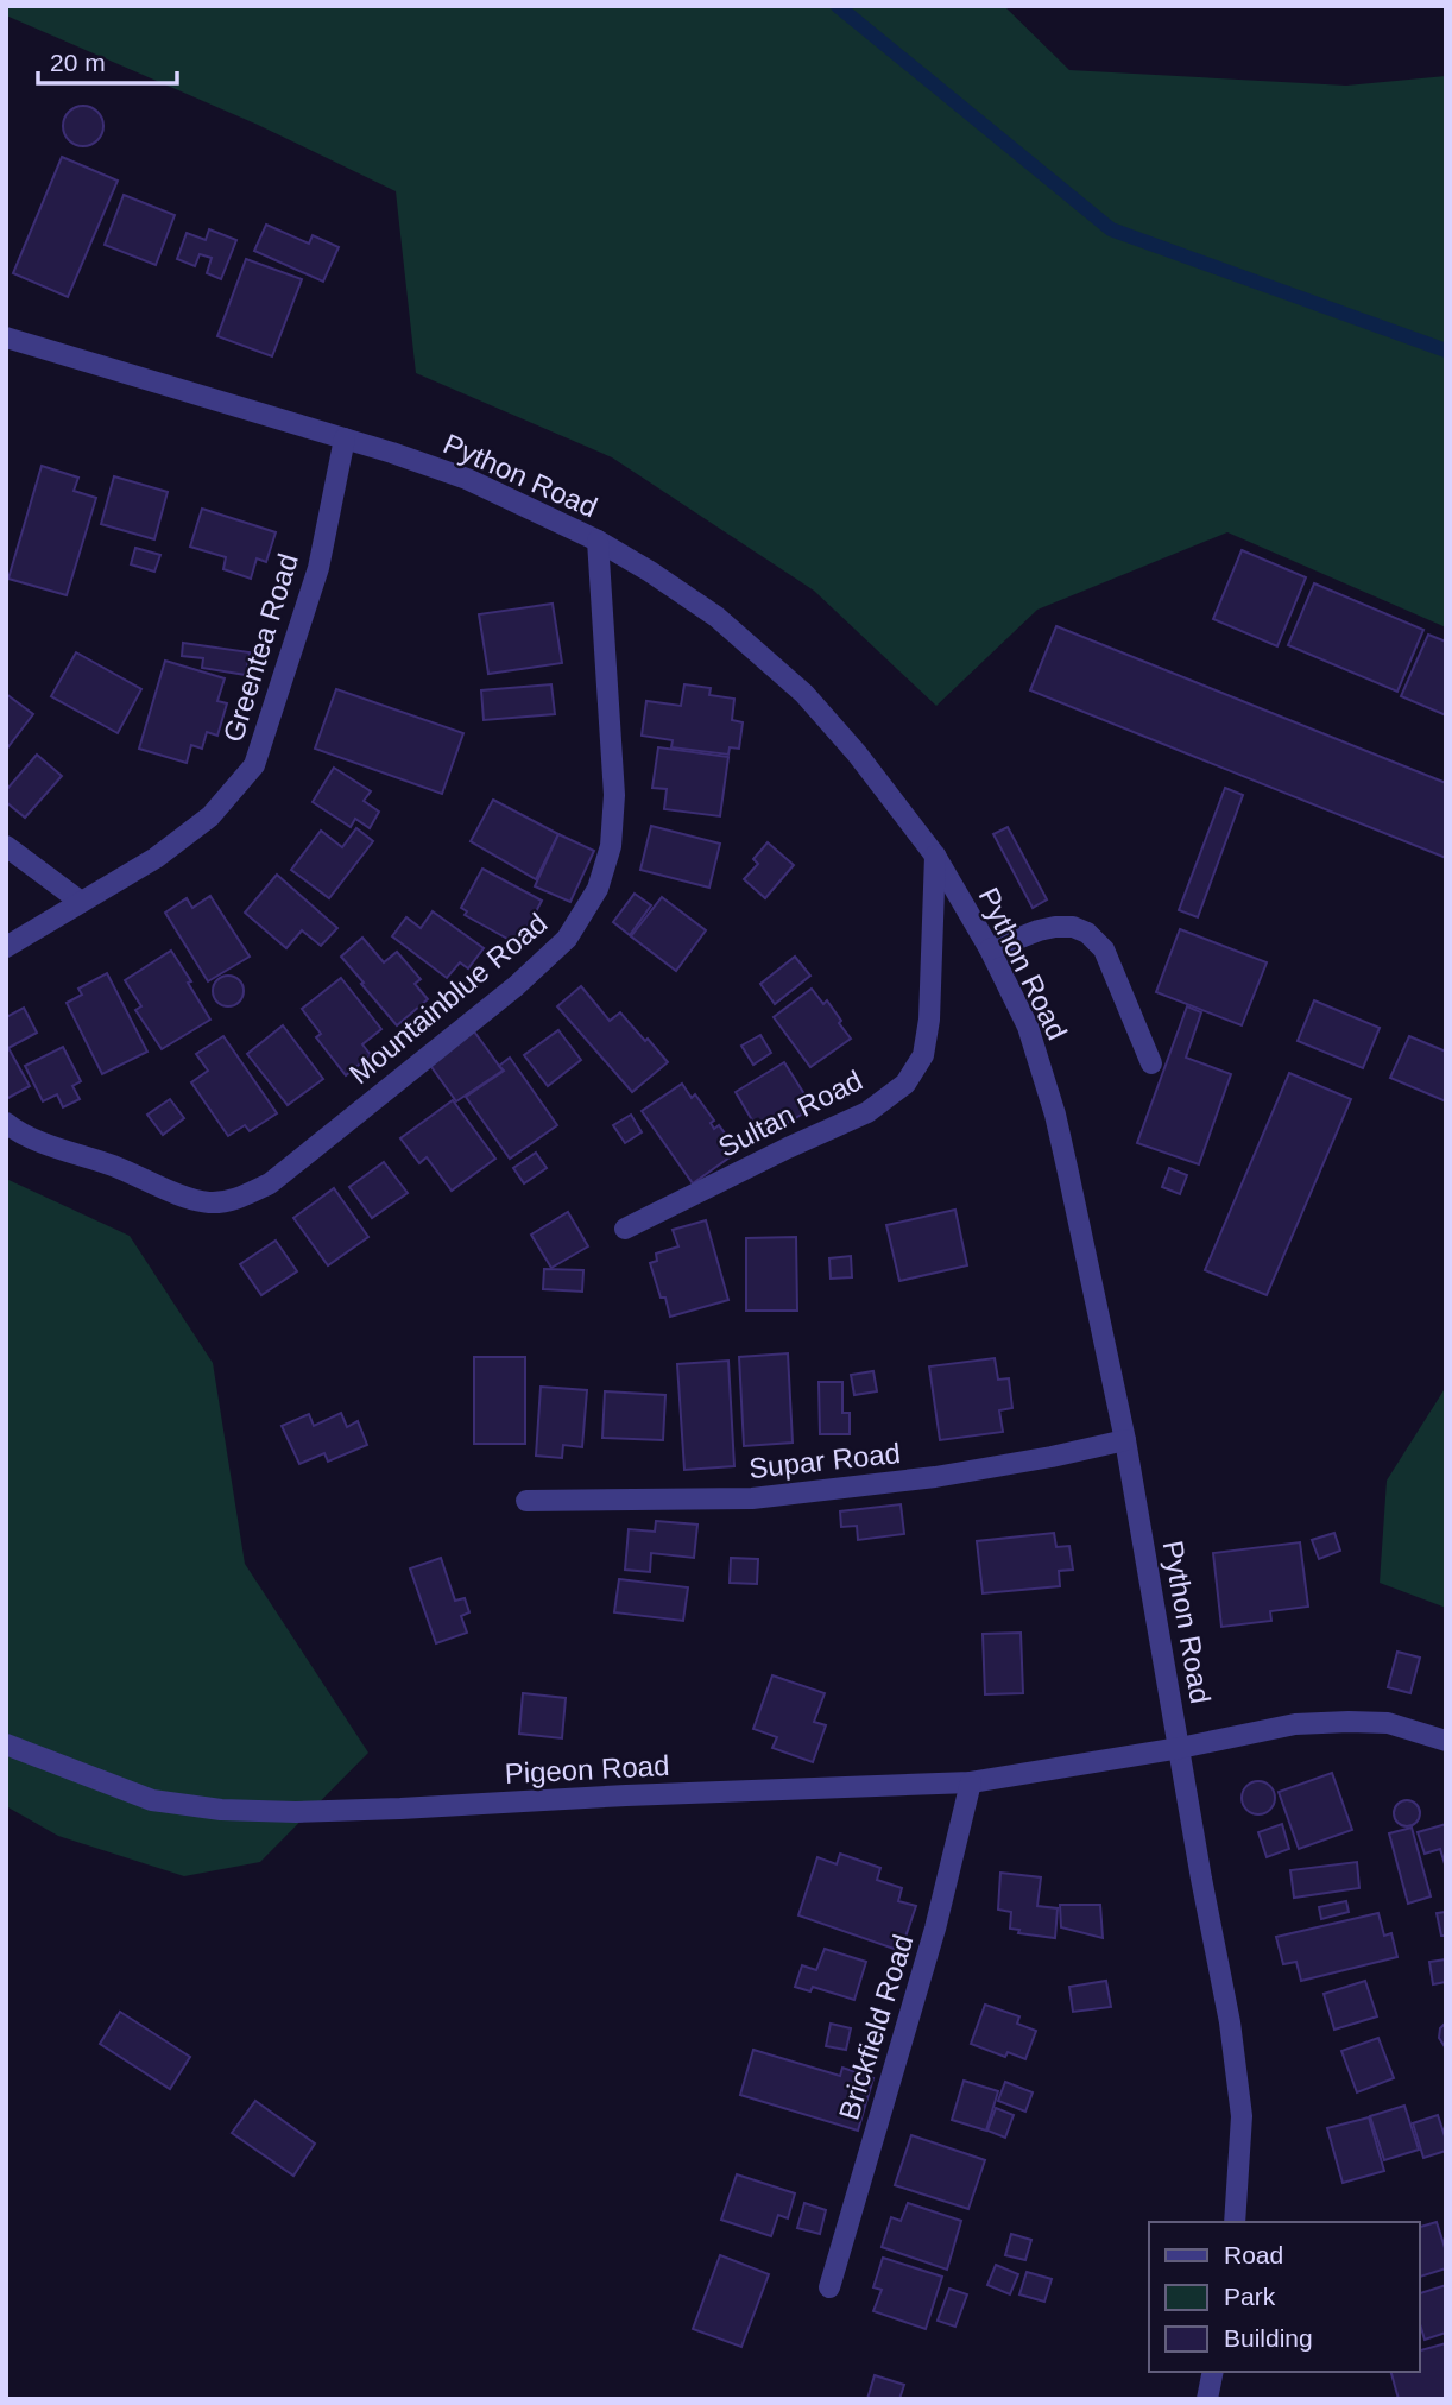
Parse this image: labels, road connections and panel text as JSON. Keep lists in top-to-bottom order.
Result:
{
  "streets": {
    "street": [
      "Python Road",
      "Greentea Road",
      "Mountainblue Road",
      "Sultan Road",
      "Supar Road",
      "Pigeon Road",
      "Brickfield Road"
    ]
  },
  "crossings": [
    ["Python Road", "Greentea Road"],
    ["Python Road", "Mountainblue Road"],
    ["Python Road", "Sultan Road"],
    ["Python Road", "Supar Road"],
    ["Python Road", "Pigeon Road"],
    ["Pigeon Road", "Brickfield Road"]
  ],
  "legend": ["Road", "Park", "Building"],
  "scale_bar": "20 m"
}
